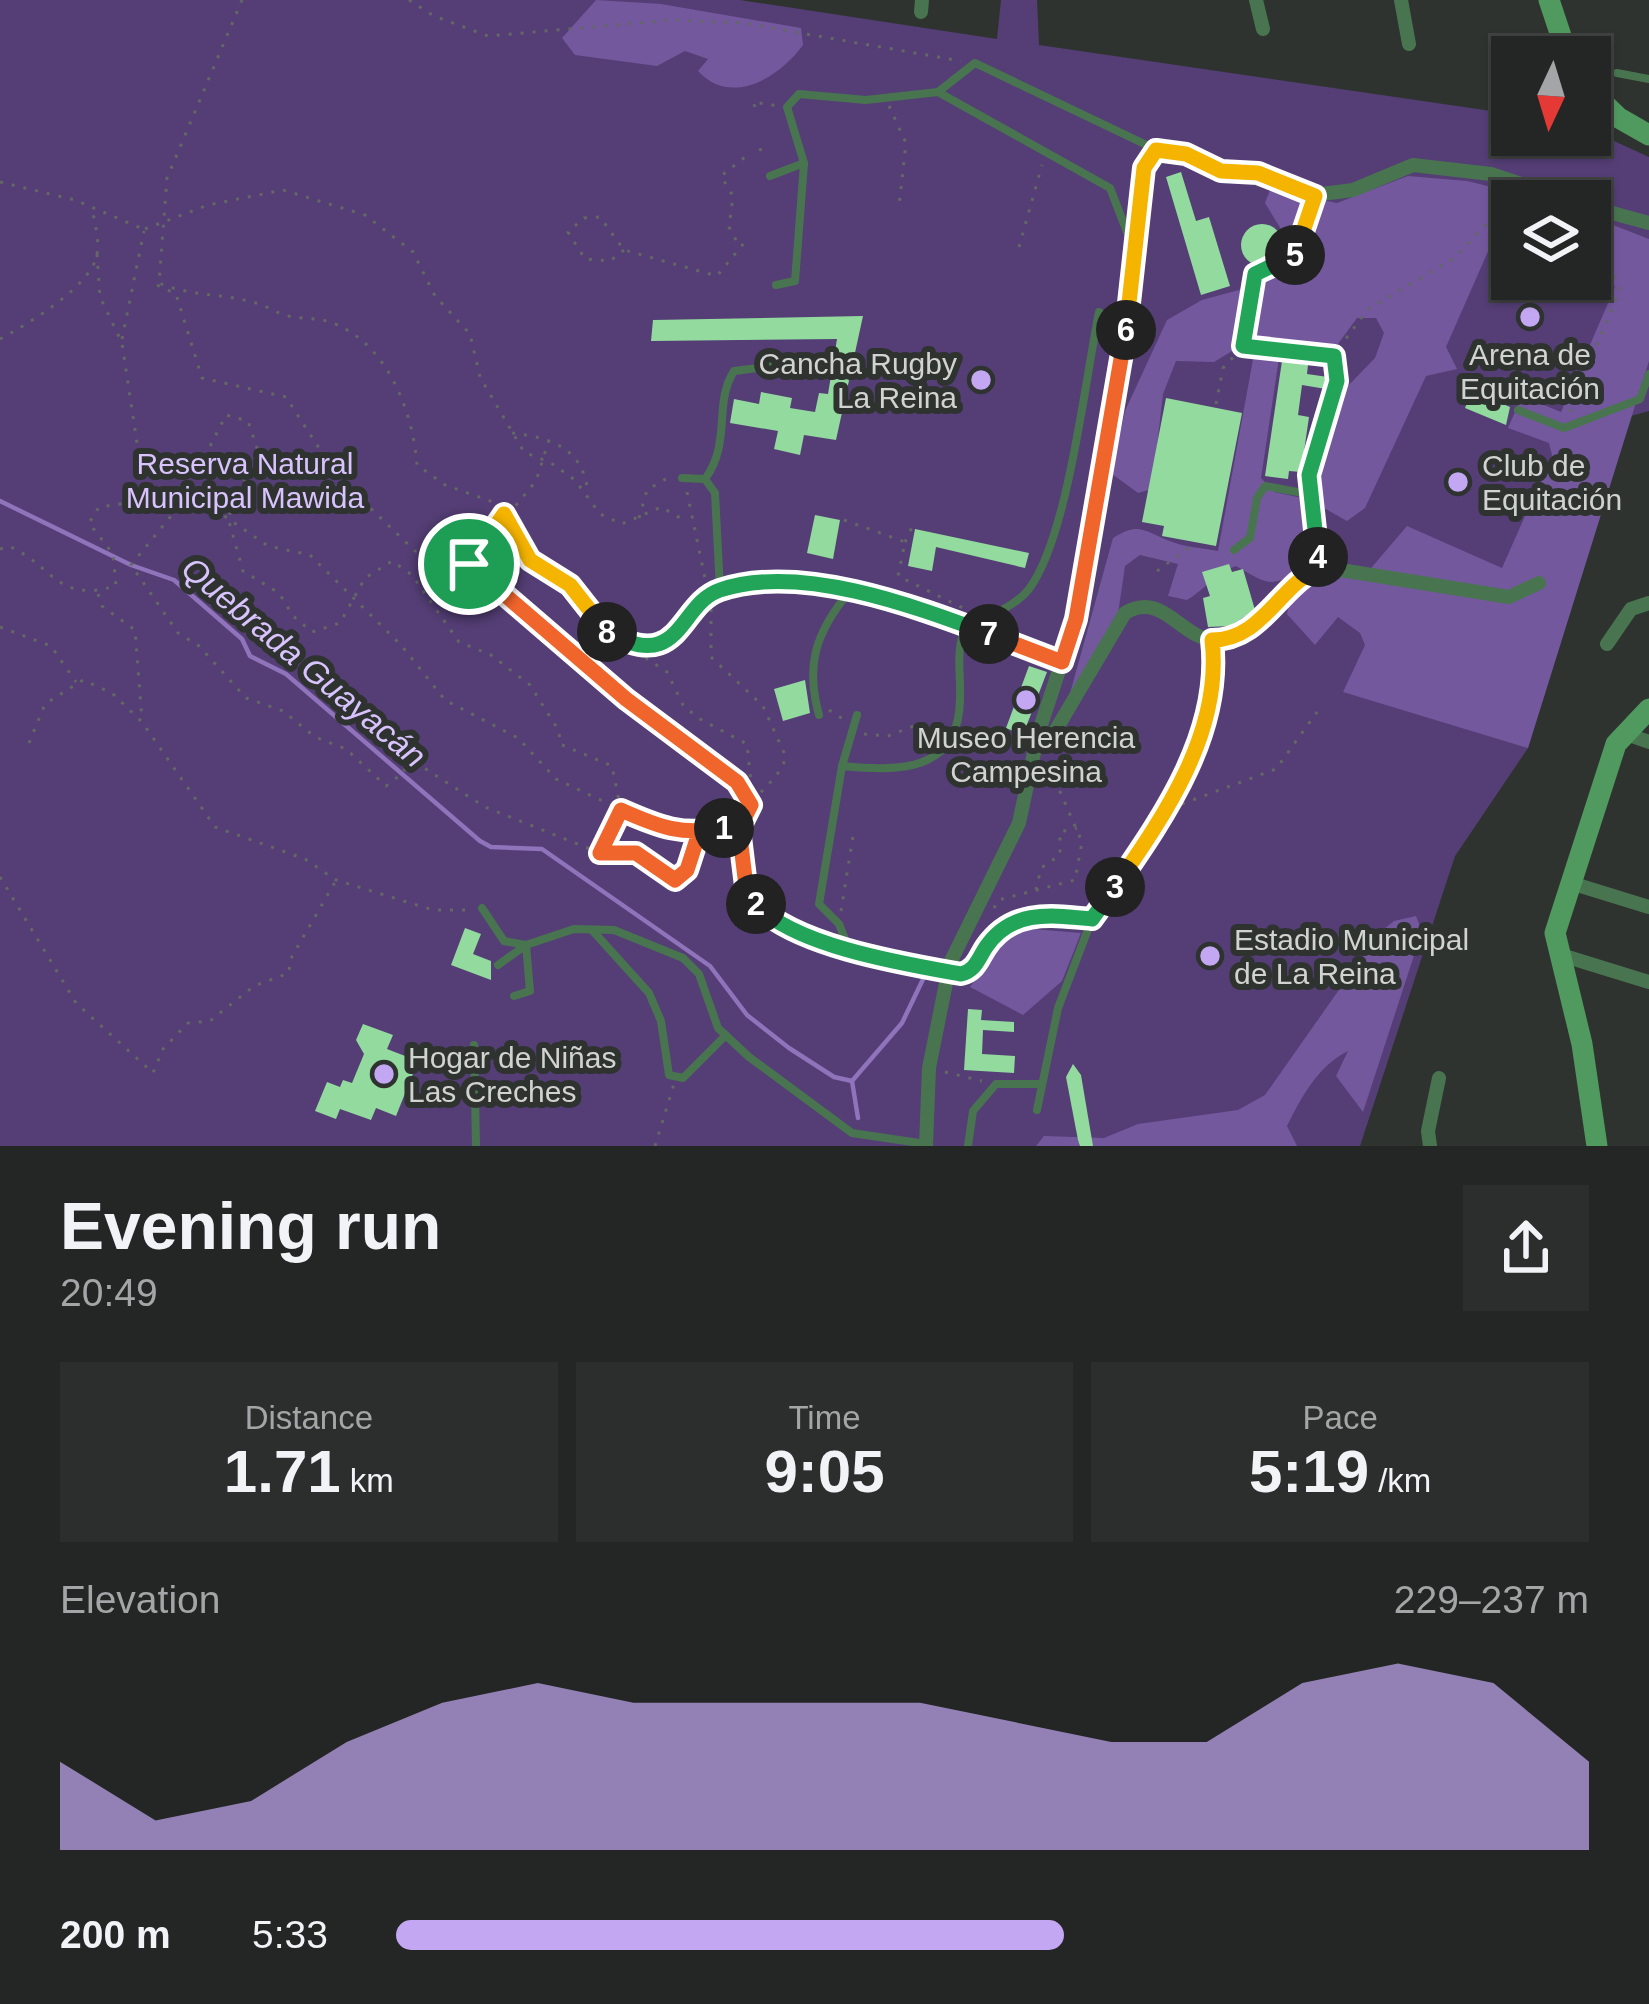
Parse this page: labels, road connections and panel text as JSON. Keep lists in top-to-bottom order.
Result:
{
  "water": ["Quebrada Guayacán"],
  "parks": ["Reserva Natural Municipal Mawida"],
  "places": [
    "Arena de Equitación",
    "Cancha Rugby La Reina",
    "Club de Equitación",
    "Museo Herencia Campesina",
    "Estadio Municipal de La Reina",
    "Hogar de Niñas Las Creches"
  ],
  "north": "bottom",
  "page": {
    "pins": [
      "5",
      "6",
      "4",
      "8",
      "7",
      "1",
      "3",
      "2"
    ],
    "heading": ["Evening run", "20:49"],
    "stats": [
      ["Distance", "1.71 km"],
      ["Time", "9:05"],
      ["Pace", "5:19 /km"]
    ],
    "chart": ["Elevation", "229–237 m"],
    "list": [
      {
        "name": "200 m",
        "note": "5:33"
      }
    ]
  }
}
